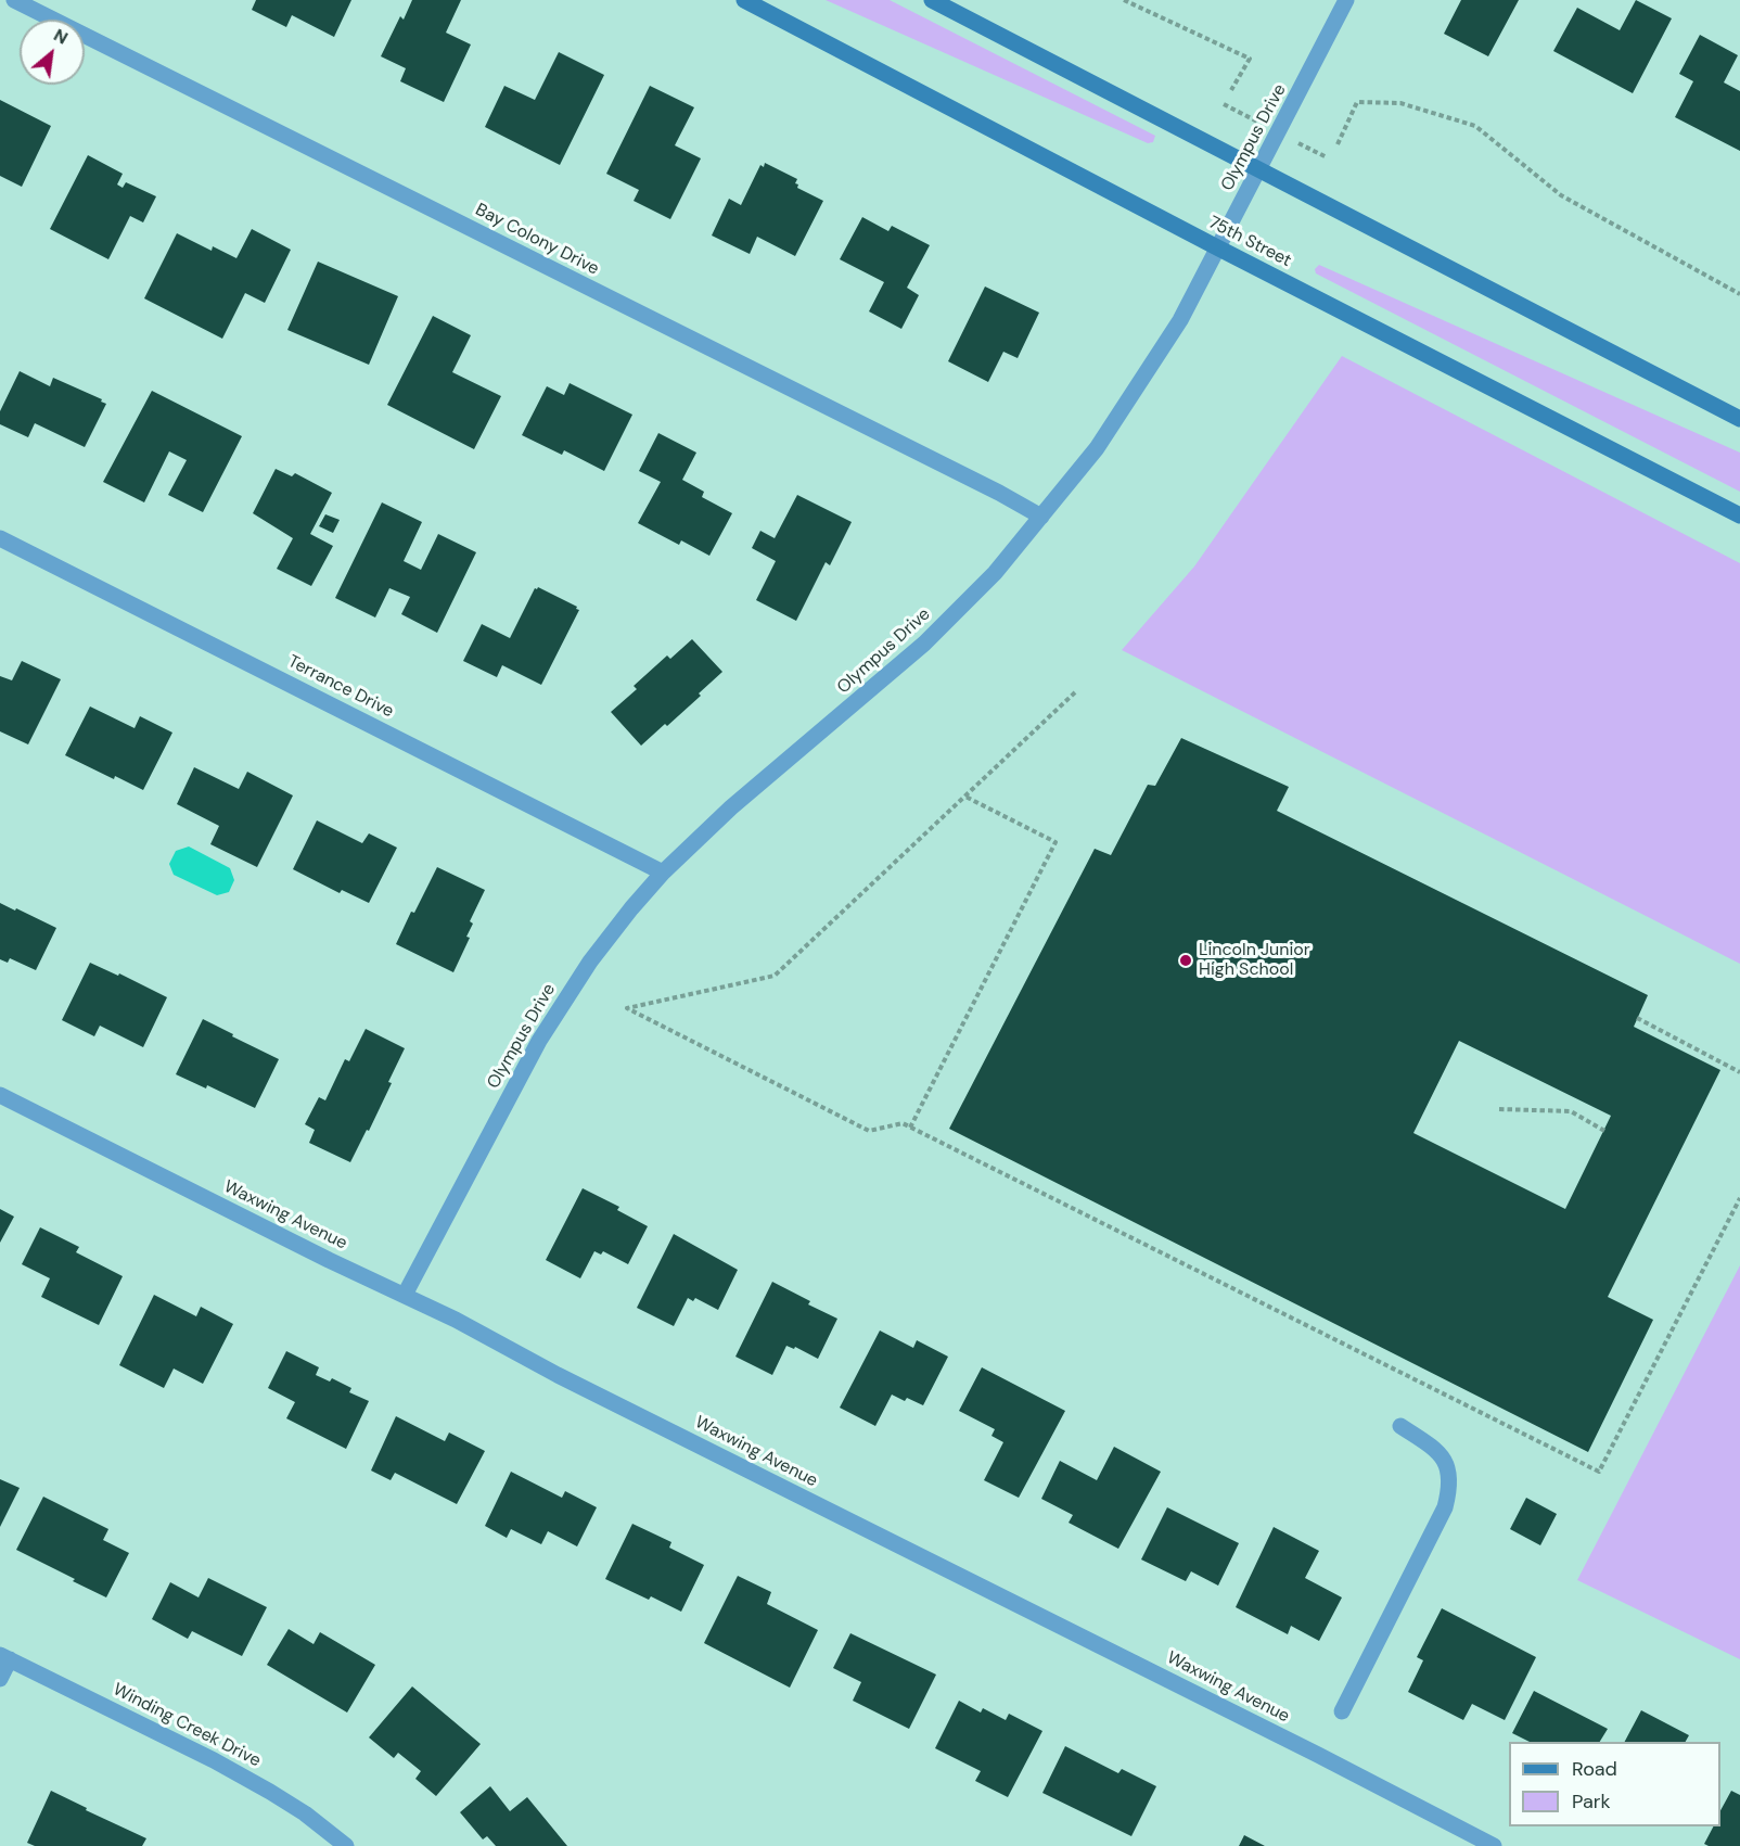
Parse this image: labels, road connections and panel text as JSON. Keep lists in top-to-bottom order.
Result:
{
  "streets": {
    "main road": ["75th Street"],
    "street": [
      "Olympus Drive",
      "Bay Colony Drive",
      "Terrance Drive",
      "Waxwing Avenue",
      "Winding Creek Drive"
    ]
  },
  "crossings": [
    ["Olympus Drive", "Bay Colony Drive"],
    ["Olympus Drive", "75th Street"],
    ["Olympus Drive", "Terrance Drive"],
    ["Olympus Drive", "Waxwing Avenue"]
  ],
  "places": ["Lincoln Junior High School"],
  "legend": ["Road", "Park"],
  "north": "top right"
}
